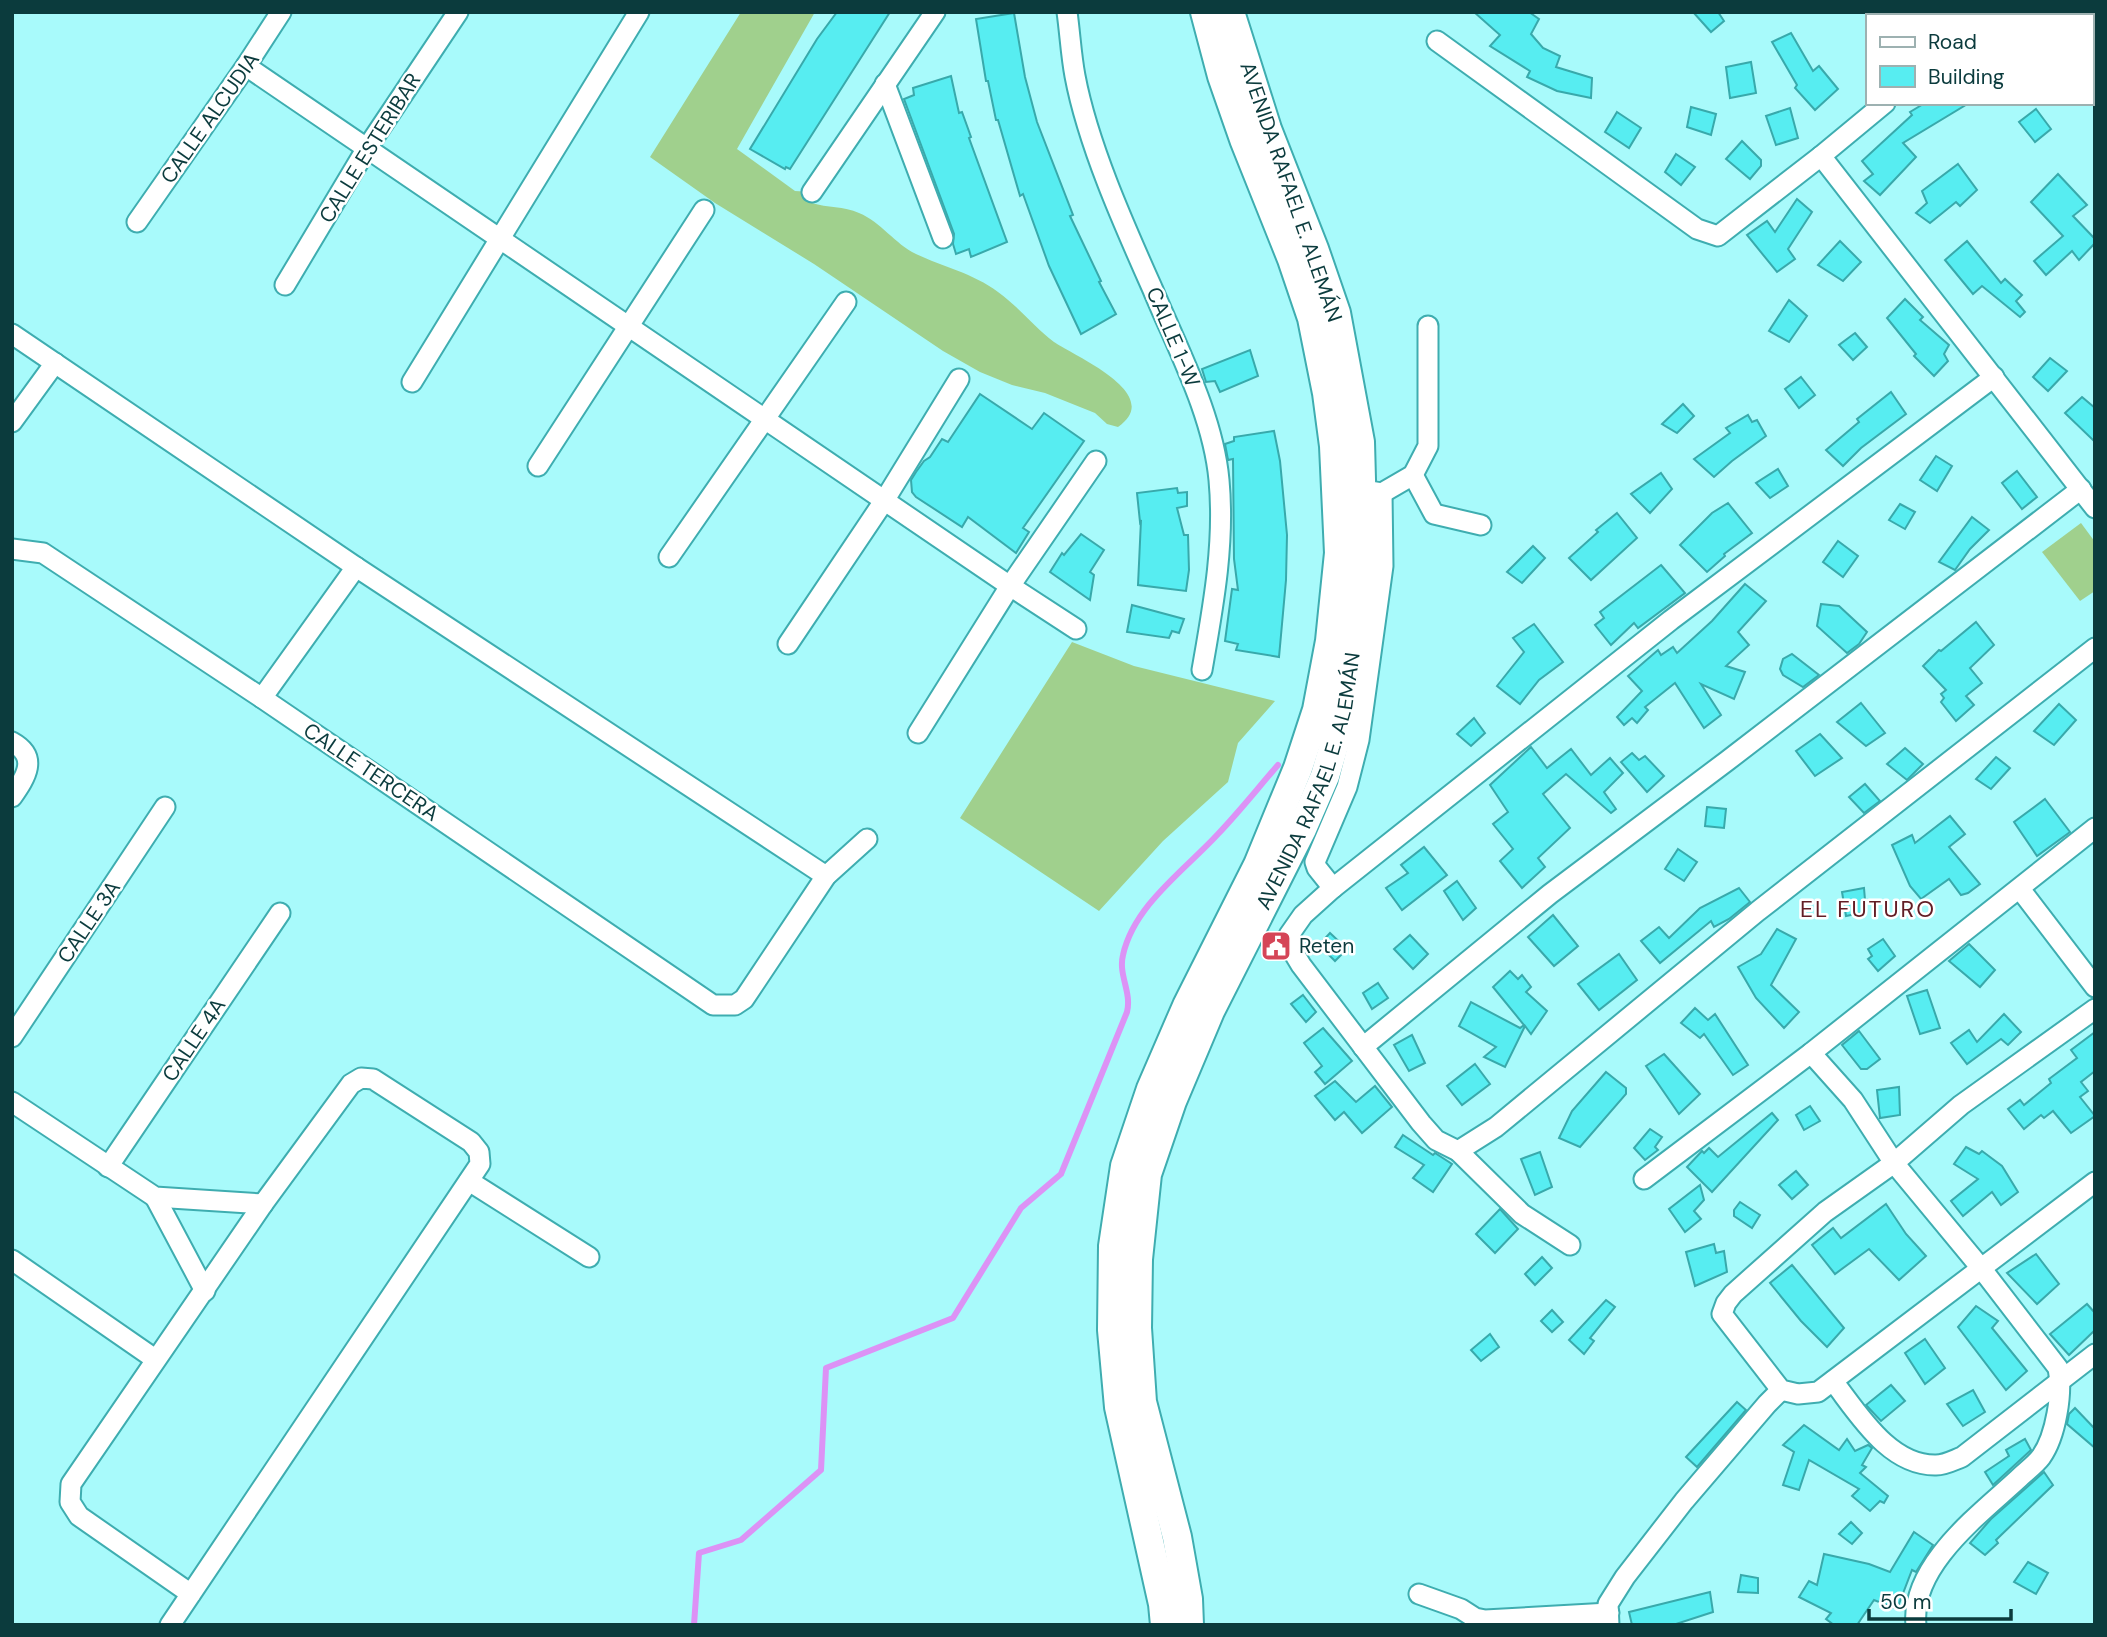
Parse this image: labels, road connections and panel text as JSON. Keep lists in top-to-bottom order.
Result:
{
  "streets": {
    "main road": ["AVENIDA RAFAEL E. ALEMÁN"],
    "street": [
      "CALLE ALCUDIA",
      "CALLE ESTERIBAR",
      "CALLE 1-W",
      "CALLE TERCERA",
      "CALLE 3A",
      "CALLE 4A"
    ]
  },
  "districts": ["EL FUTURO"],
  "places": {
    "public building": ["Reten"]
  },
  "legend": ["Road", "Building"],
  "scale_bar": "50 m"
}
